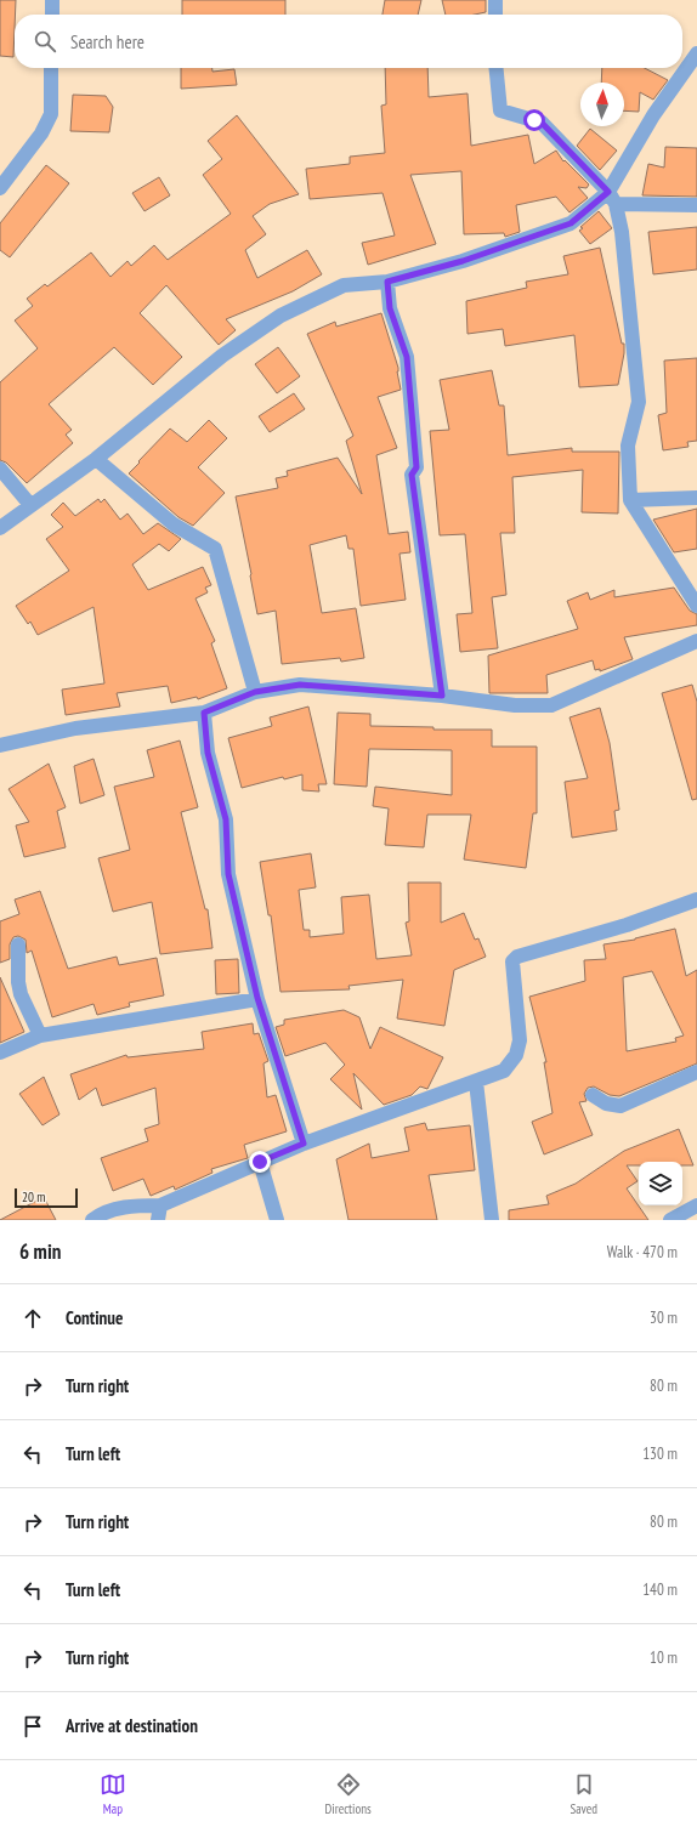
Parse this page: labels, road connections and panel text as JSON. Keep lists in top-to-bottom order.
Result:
{
  "scale_bar": "20 m",
  "north": "top",
  "page": {
    "search": "Search here",
    "scale": "20 m",
    "heading": ["6 min", "Walk · 470 m"],
    "list": [
      ["Continue", "30 m"],
      ["Turn right", "80 m"],
      ["Turn left", "130 m"],
      ["Turn right", "80 m"],
      ["Turn left", "140 m"],
      ["Turn right", "10 m"],
      "Arrive at destination"
    ],
    "nav": ["Map", "Directions", "Saved"]
  }
}
